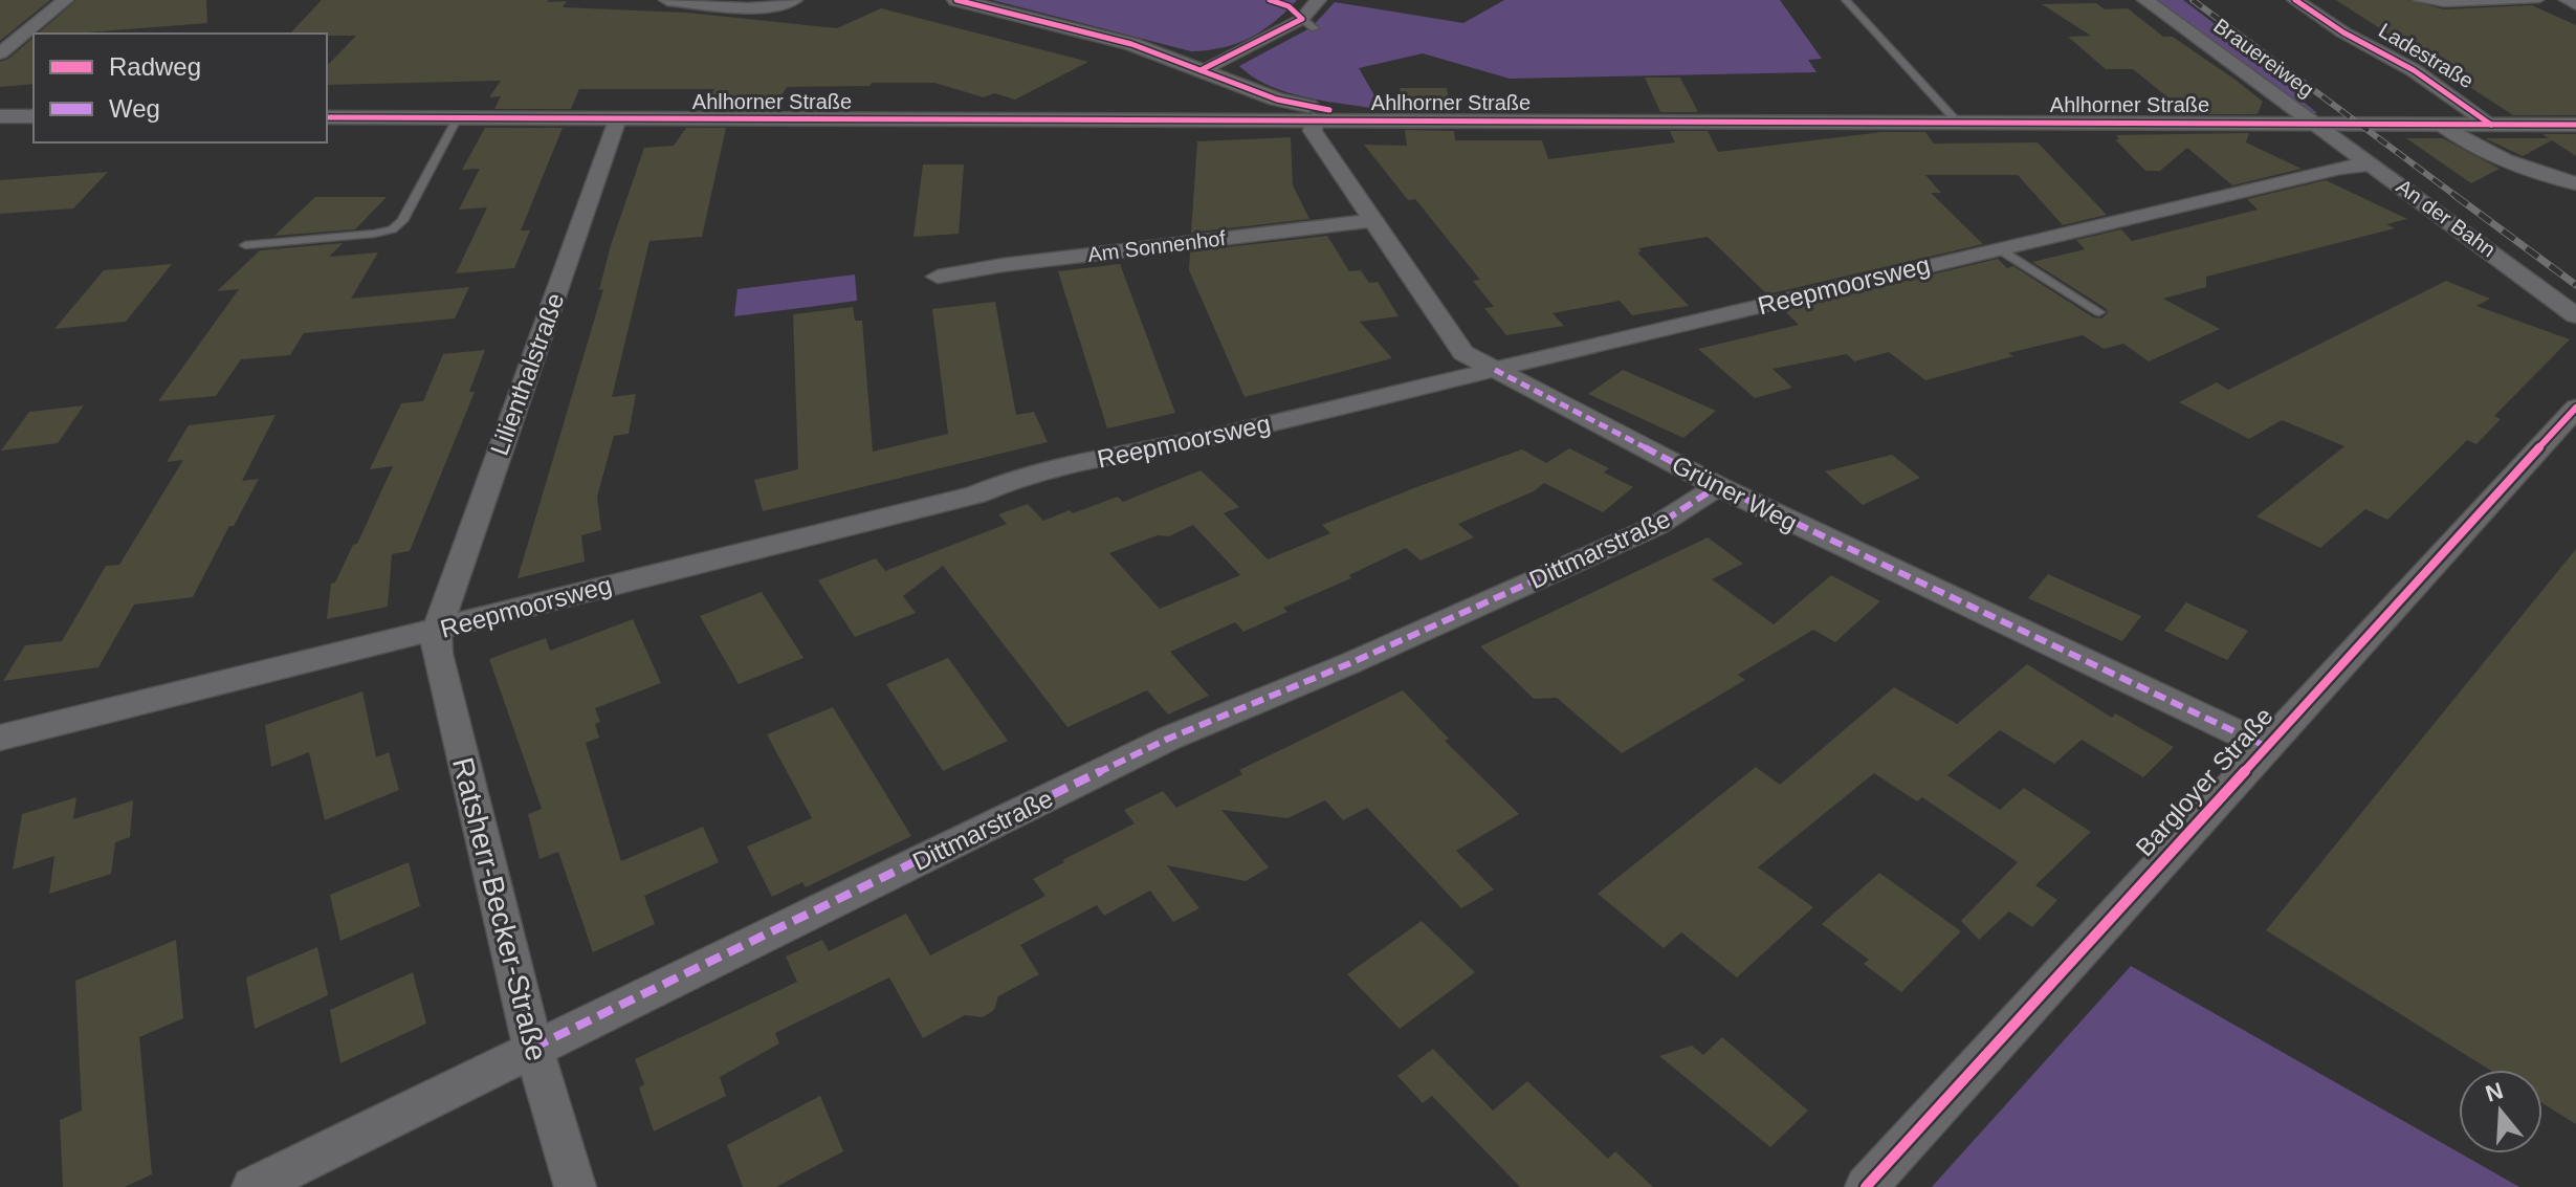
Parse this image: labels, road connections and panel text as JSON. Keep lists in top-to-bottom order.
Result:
{
  "streets": {
    "street": [
      "Ladestraße",
      "Brauereiweg",
      "Ahlhorner Straße",
      "An der Bahn",
      "Am Sonnenhof",
      "Reepmoorsweg",
      "Lilienthalstraße",
      "Grüner Weg",
      "Dittmarstraße",
      "Bargloyer Straße",
      "Ratsherr-Becker-Straße"
    ]
  },
  "crossings": [
    ["Ladestraße", "Ahlhorner Straße"],
    ["Brauereiweg", "Ahlhorner Straße"],
    ["Brauereiweg", "An der Bahn"],
    ["Ahlhorner Straße", "An der Bahn"],
    ["Ahlhorner Straße", "Lilienthalstraße"],
    ["Ahlhorner Straße", "Grüner Weg"],
    ["An der Bahn", "Reepmoorsweg"],
    ["Am Sonnenhof", "Grüner Weg"],
    ["Reepmoorsweg", "Lilienthalstraße"],
    ["Reepmoorsweg", "Grüner Weg"],
    ["Reepmoorsweg", "Ratsherr-Becker-Straße"],
    ["Lilienthalstraße", "Ratsherr-Becker-Straße"],
    ["Grüner Weg", "Dittmarstraße"],
    ["Grüner Weg", "Bargloyer Straße"],
    ["Dittmarstraße", "Ratsherr-Becker-Straße"]
  ],
  "legend": ["Radweg", "Weg"],
  "north": "top"
}
